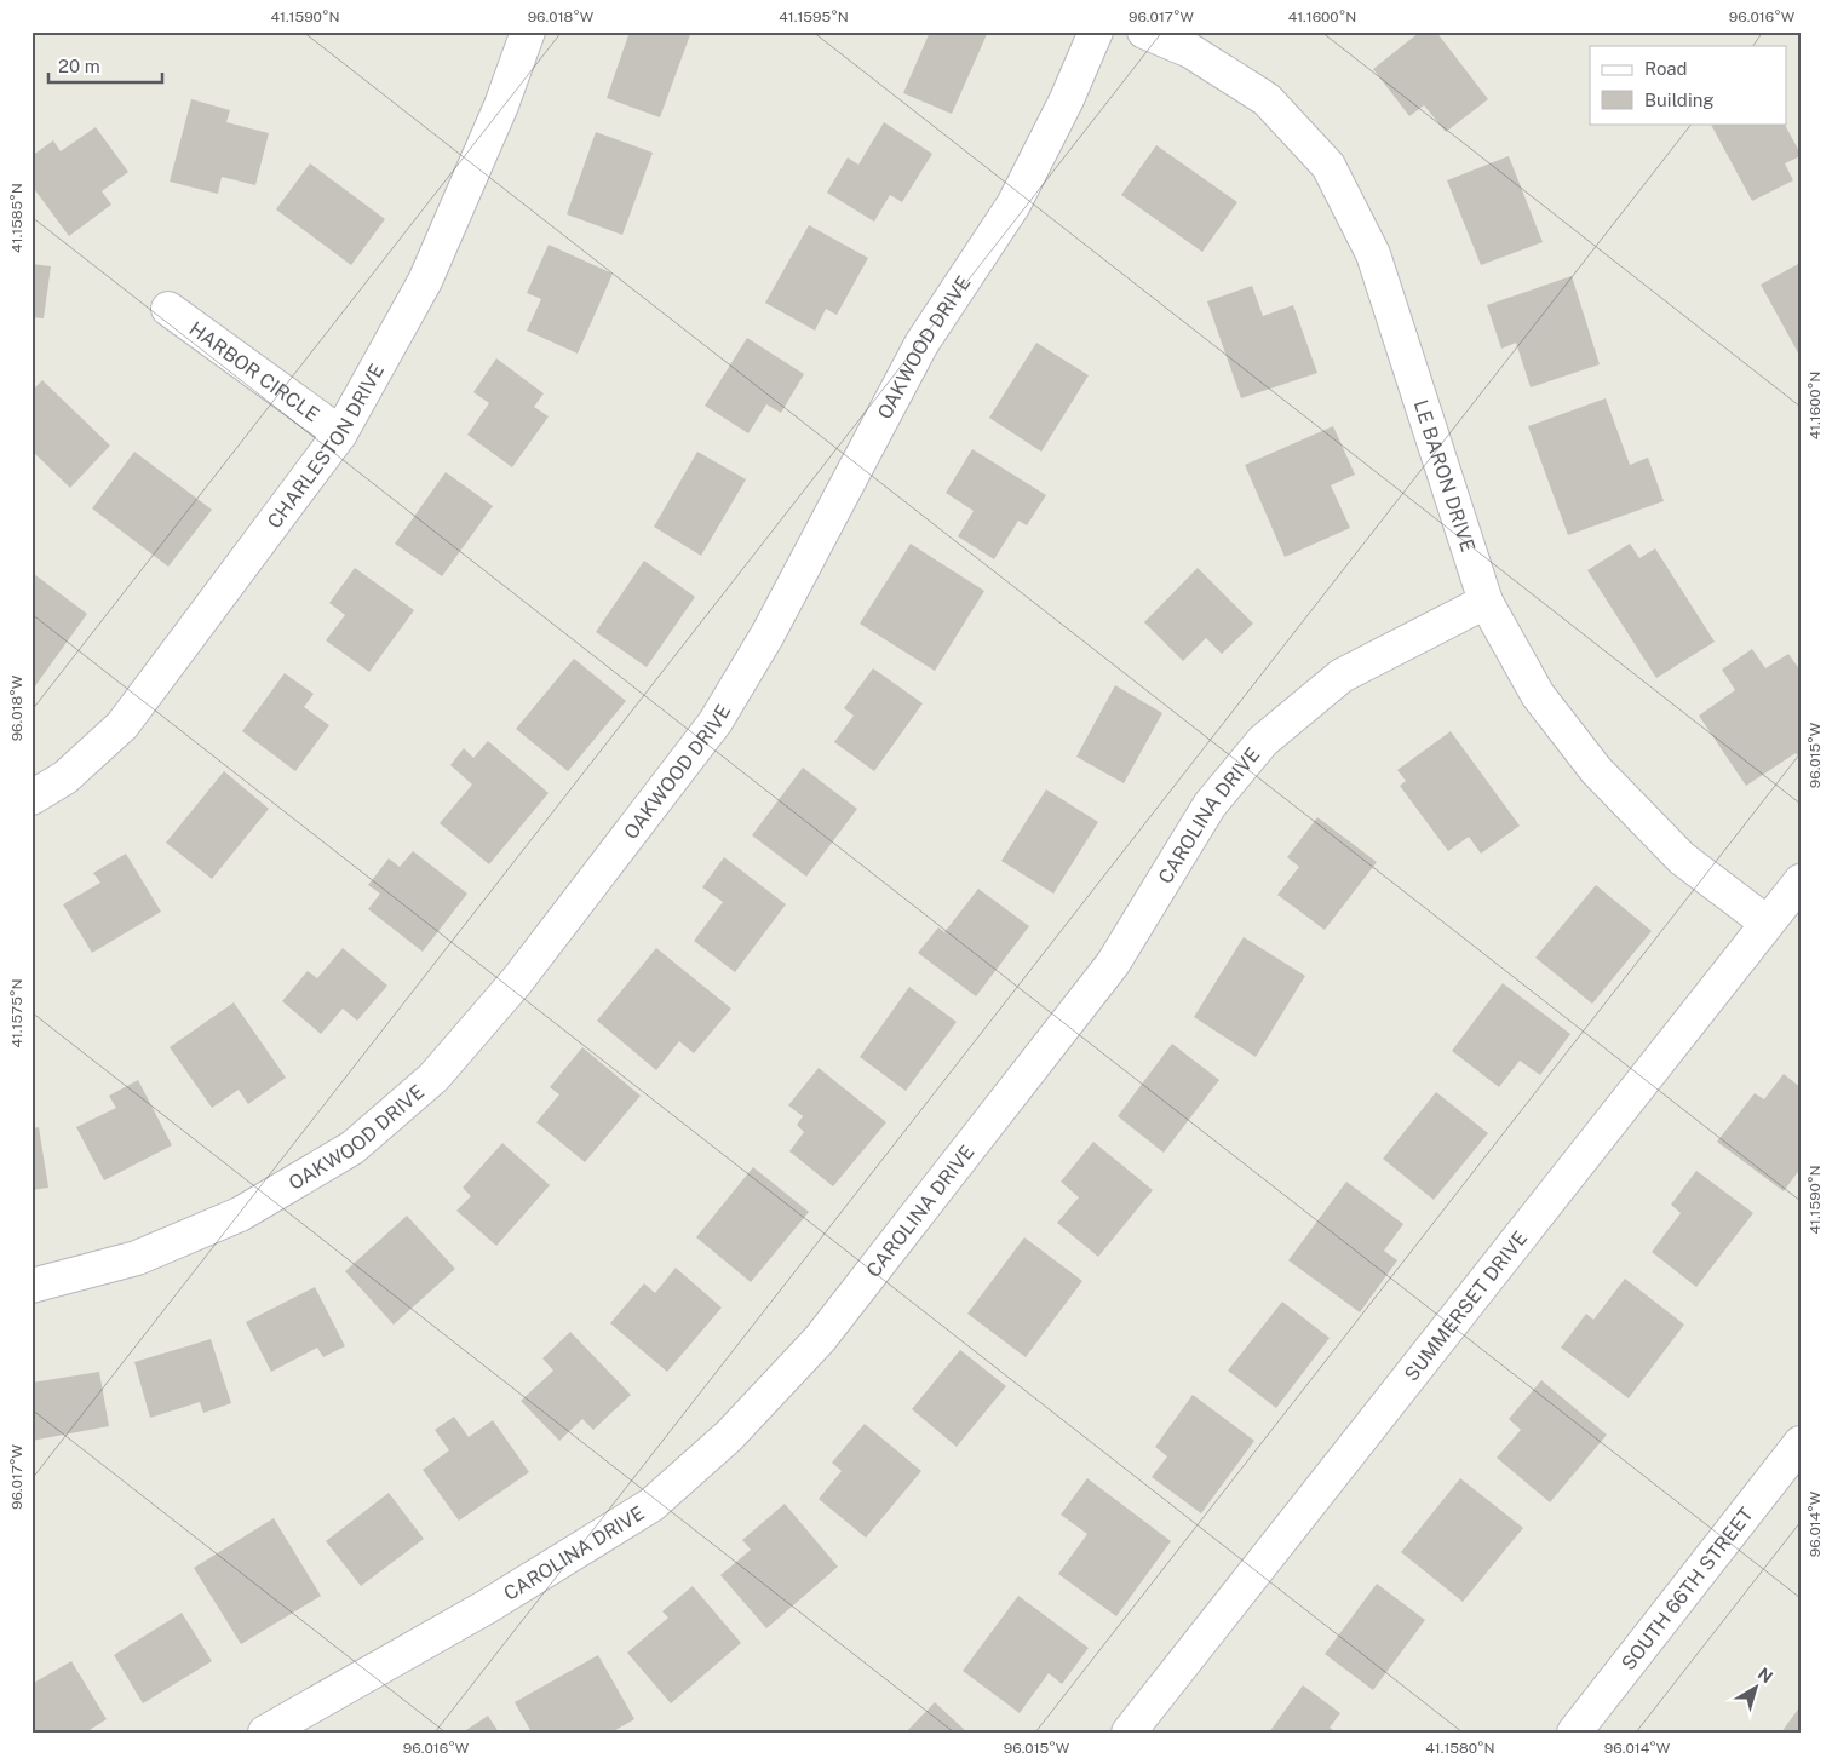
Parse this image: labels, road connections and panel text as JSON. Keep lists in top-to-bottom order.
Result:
{
  "streets": {
    "street": [
      "OAKWOOD DRIVE",
      "HARBOR CIRCLE",
      "CHARLESTON DRIVE",
      "LE BARON DRIVE",
      "CAROLINA DRIVE",
      "SUMMERSET DRIVE",
      "SOUTH 66TH STREET"
    ]
  },
  "crossings": [
    ["HARBOR CIRCLE", "CHARLESTON DRIVE"],
    ["LE BARON DRIVE", "CAROLINA DRIVE"],
    ["LE BARON DRIVE", "SUMMERSET DRIVE"]
  ],
  "legend": ["Road", "Building"],
  "scale_bar": "20 m",
  "north": "top right",
  "coordinates": [
    "41.1590°N",
    "96.018°W",
    "41.1595°N",
    "96.017°W",
    "41.1600°N",
    "96.016°W",
    "41.1585°N",
    "96.015°W",
    "41.1575°N",
    "96.014°W",
    "41.1580°N"
  ]
}
